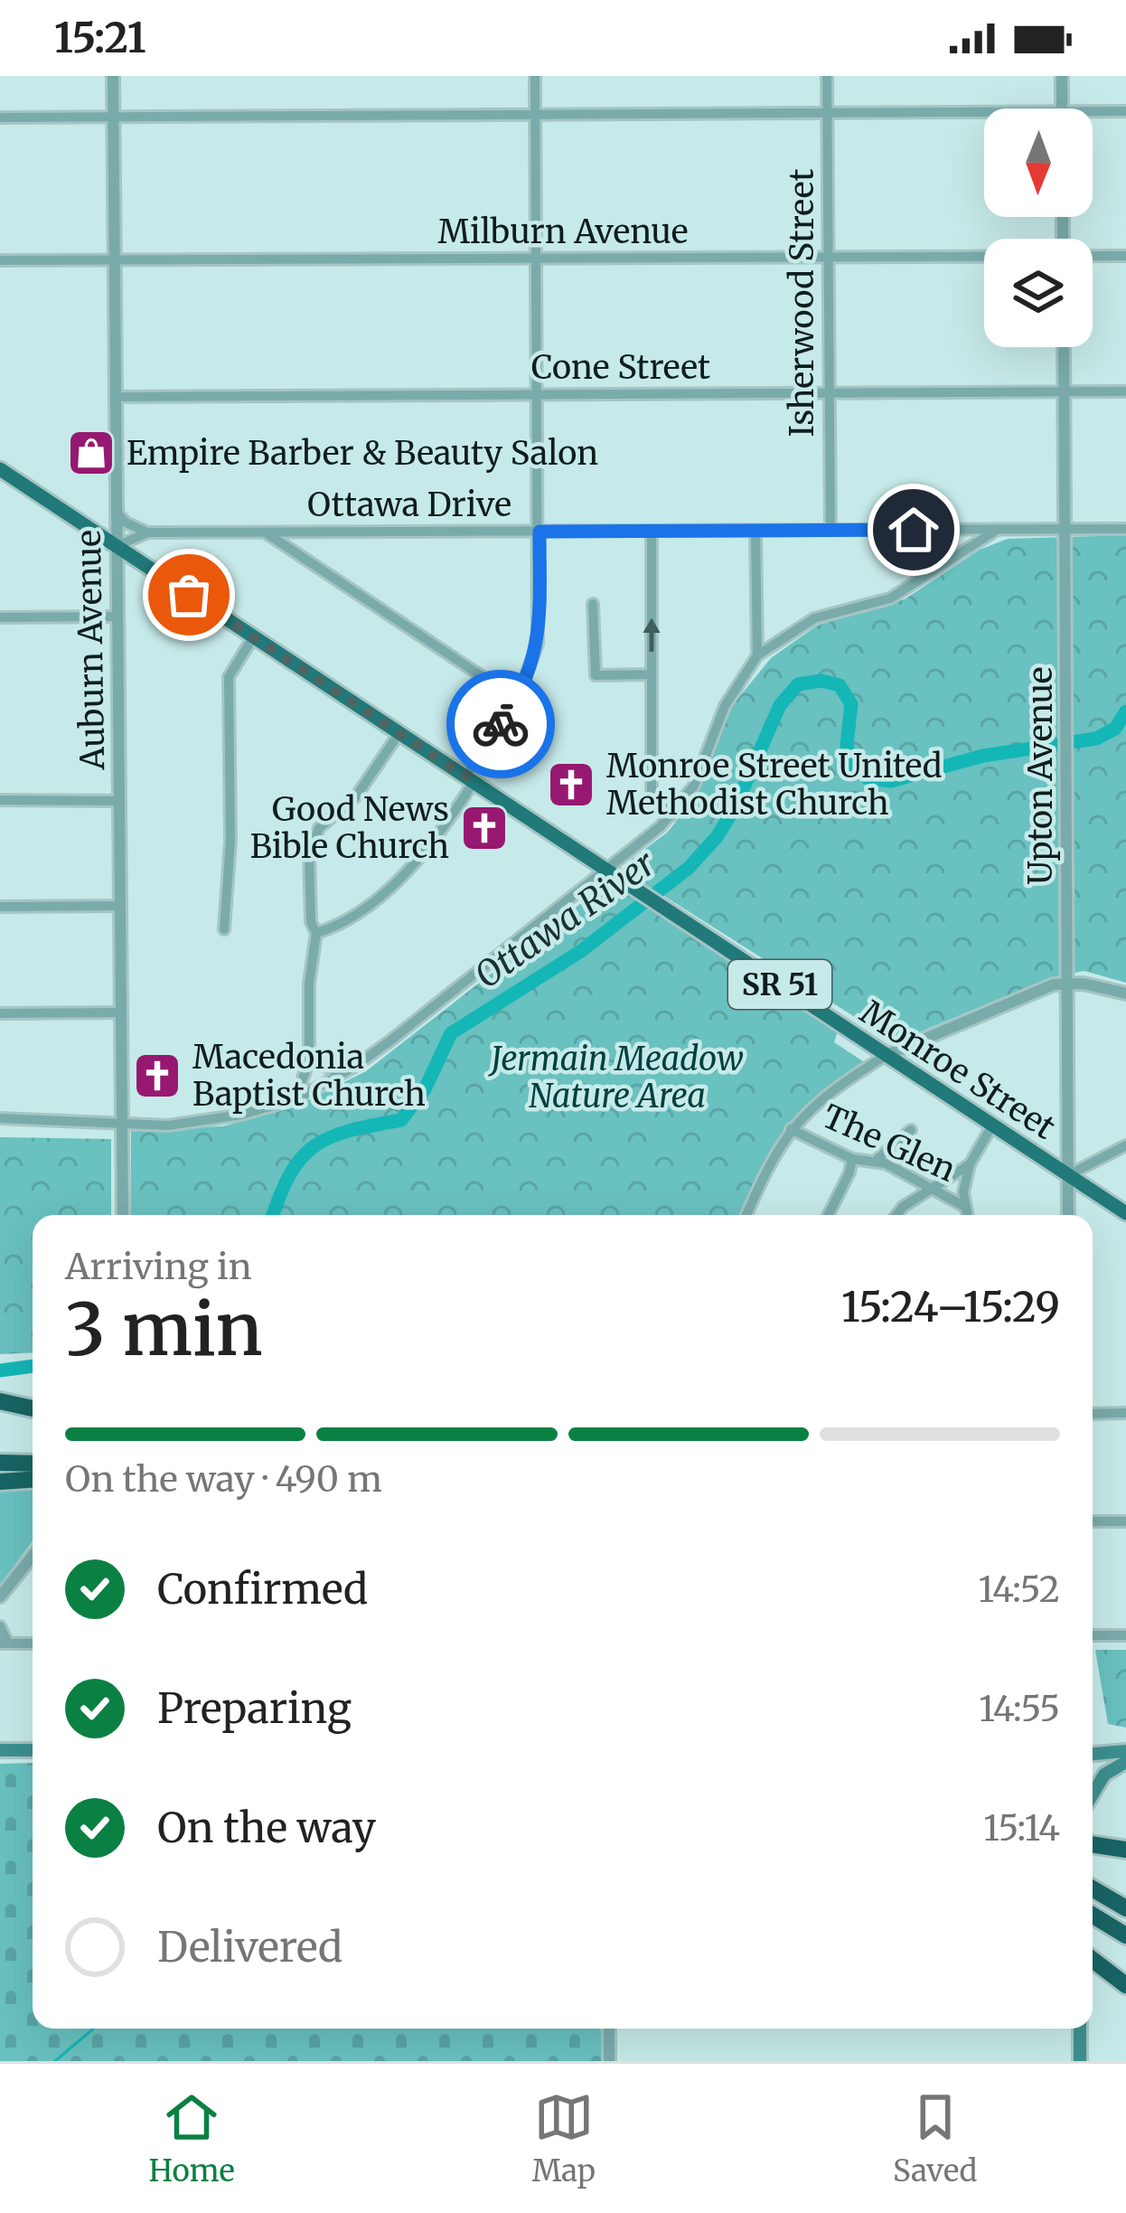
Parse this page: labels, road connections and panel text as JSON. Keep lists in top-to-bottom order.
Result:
{
  "streets": {
    "main road": ["SR 51", "Monroe Street"],
    "street": [
      "Milburn Avenue",
      "Isherwood Street",
      "Cone Street",
      "Ottawa Drive",
      "Auburn Avenue",
      "Upton Avenue",
      "The Glen"
    ]
  },
  "crossings": [
    ["Milburn Avenue", "Isherwood Street"],
    ["Milburn Avenue", "Auburn Avenue"],
    ["Isherwood Street", "Cone Street"],
    ["Isherwood Street", "Ottawa Drive"],
    ["Cone Street", "Auburn Avenue"],
    ["Cone Street", "Upton Avenue"],
    ["Ottawa Drive", "Auburn Avenue"],
    ["Ottawa Drive", "Upton Avenue"],
    ["Ottawa Drive", "Monroe Street"],
    ["Auburn Avenue", "Monroe Street"],
    ["Upton Avenue", "Monroe Street"]
  ],
  "water": ["Ottawa River"],
  "parks": ["Jermain Meadow Nature Area"],
  "places": {
    "shop": ["Empire Barber & Beauty Salon"],
    "church": ["Monroe Street United Methodist Church", "Good News Bible Church", "Macedonia Baptist Church"]
  },
  "north": "bottom",
  "page": {
    "status": "15:21",
    "heading": ["3 min", "Arriving in", "15:24–15:29"],
    "bar": "On the way · 490 m",
    "list": [
      ["Confirmed", "14:52"],
      ["Preparing", "14:55"],
      ["On the way", "15:14"],
      "Delivered"
    ],
    "tabs": ["Home", "Map", "Saved"]
  }
}
